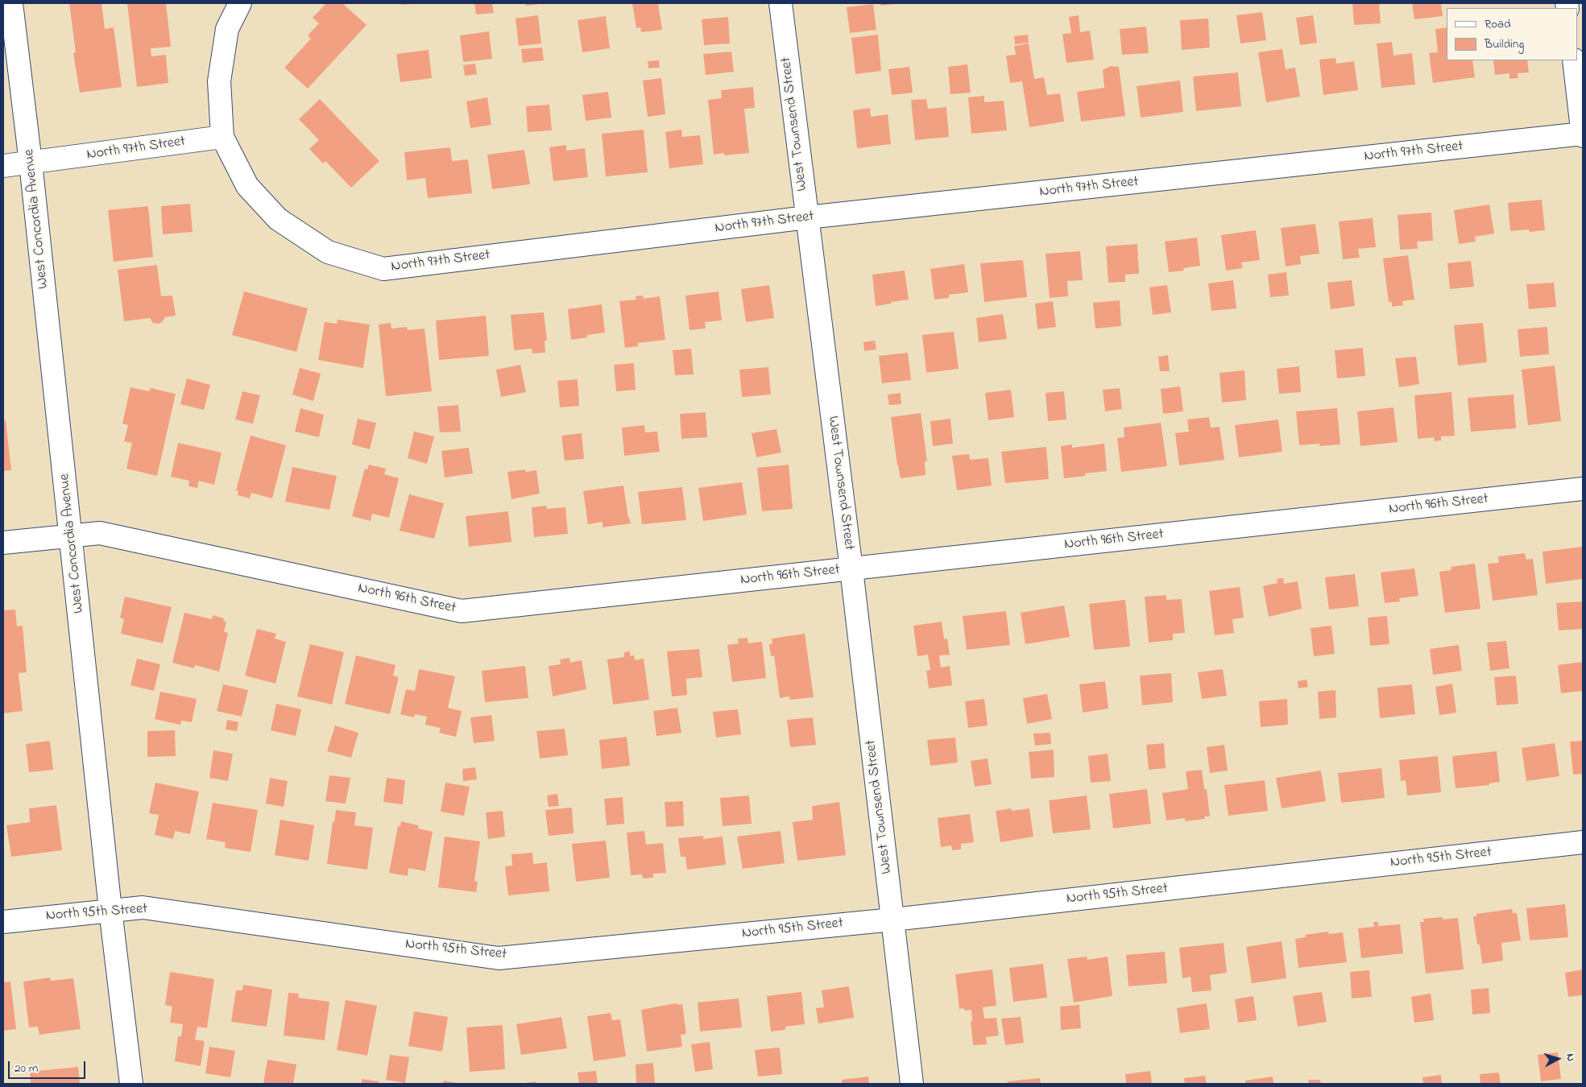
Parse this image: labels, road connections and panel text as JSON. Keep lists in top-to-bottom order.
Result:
{
  "streets": {
    "street": [
      "West Townsend Street",
      "North 97th Street",
      "West Concordia Avenue",
      "North 96th Street",
      "North 95th Street"
    ]
  },
  "crossings": [
    ["West Townsend Street", "North 97th Street"],
    ["West Townsend Street", "North 96th Street"],
    ["West Townsend Street", "North 95th Street"],
    ["North 97th Street", "West Concordia Avenue"],
    ["West Concordia Avenue", "North 96th Street"],
    ["West Concordia Avenue", "North 95th Street"]
  ],
  "legend": ["Road", "Building"],
  "scale_bar": "20 m",
  "north": "right"
}
